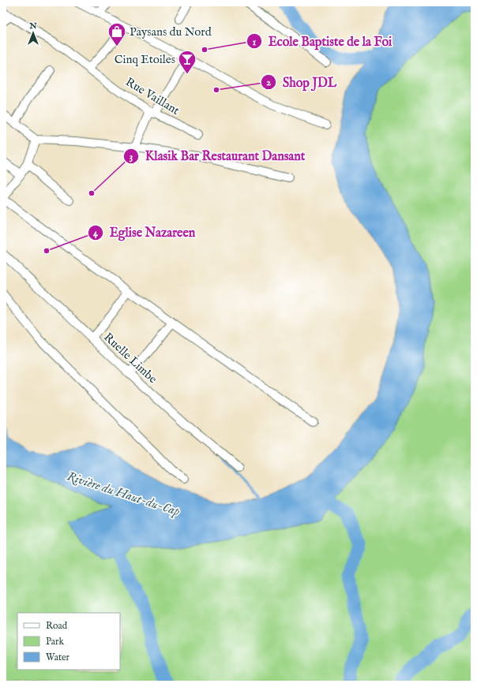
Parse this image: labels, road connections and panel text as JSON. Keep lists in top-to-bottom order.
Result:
{
  "streets": {
    "street": ["Rue Vaillant", "Ruelle Limbe"]
  },
  "water": ["Rivière du Haut-du-Cap"],
  "places": {
    "shop": ["Paysans du Nord"],
    "other": [
      "Ecole Baptiste de la Foi",
      "Shop JDL",
      "Klasik Bar Restaurant Dansant",
      "Eglise Nazareen"
    ],
    "bar": ["Cinq Etoiles"]
  },
  "legend": ["Road", "Park", "Water"],
  "north": "top"
}
